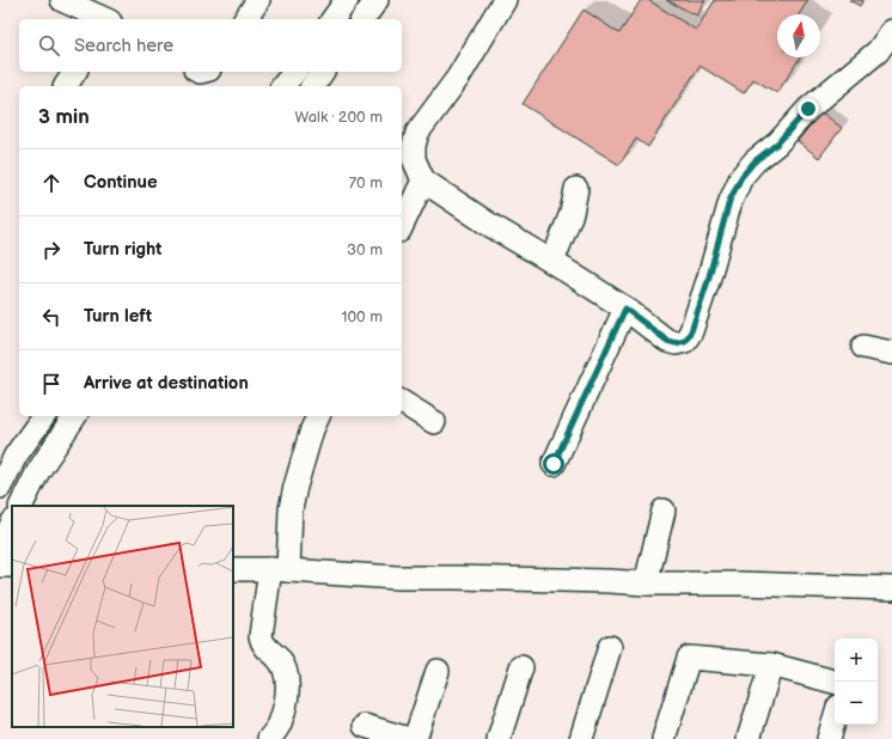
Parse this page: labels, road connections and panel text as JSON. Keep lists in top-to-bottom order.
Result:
{
  "north": "top",
  "page": {
    "search": "Search here",
    "heading": ["3 min", "Walk · 200 m"],
    "list": [
      ["Continue", "70 m"],
      ["Turn right", "30 m"],
      ["Turn left", "100 m"],
      "Arrive at destination"
    ],
    "map_buttons": ["+", "−"]
  }
}
